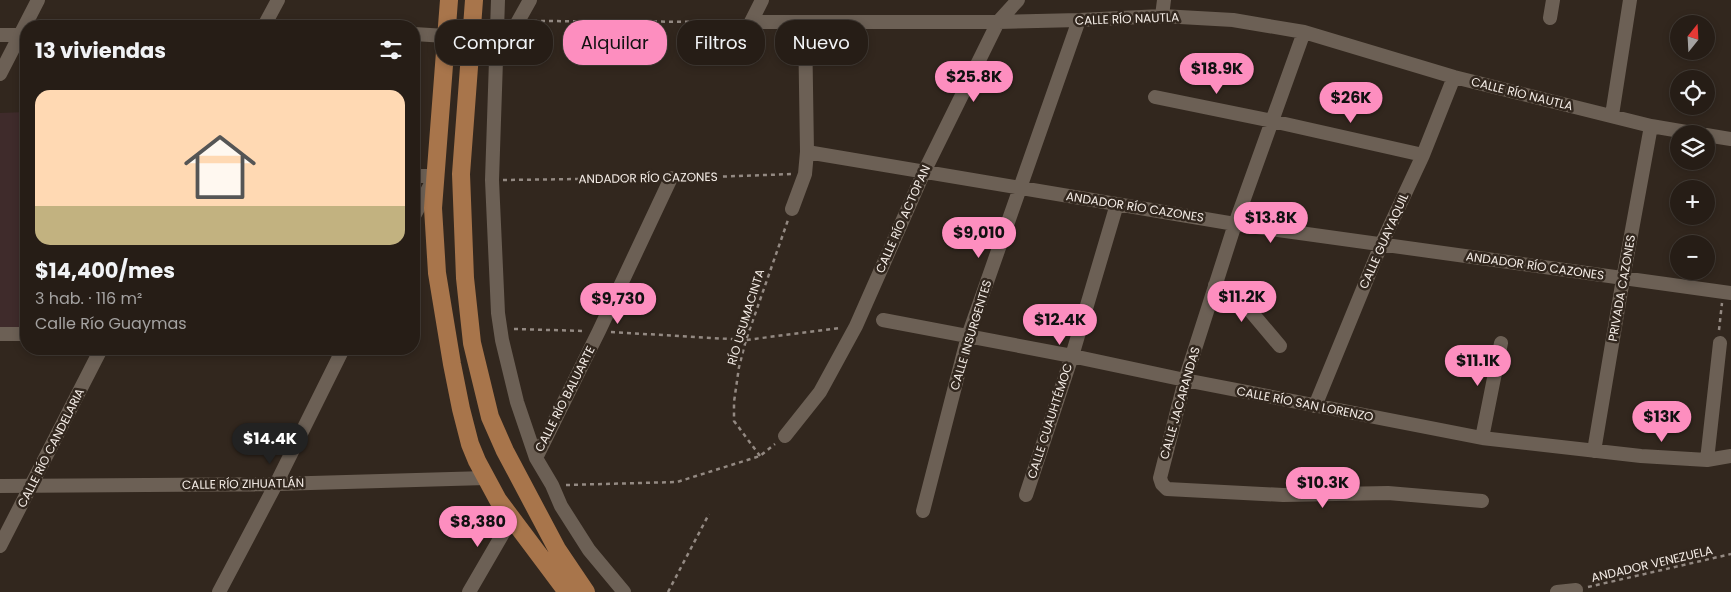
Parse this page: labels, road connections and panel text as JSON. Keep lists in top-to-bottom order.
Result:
{
  "streets": {
    "street": [
      "CALLE RÍO NAUTLA",
      "ANDADOR RÍO CAZONES",
      "CALLE RÍO ACTOPAN",
      "CALLE GUAYAQUIL",
      "PRIVADA CAZONES",
      "CALLE INSURGENTES",
      "CALLE RÍO BALUARTE",
      "CALLE JACARANDAS",
      "CALLE RÍO SAN LORENZO",
      "CALLE CUAUHTÉMOC",
      "CALLE RÍO CANDELARIA",
      "CALLE RÍO ZIHUATLÁN"
    ],
    "path": ["RÍO USUMACINTA", "ANDADOR VENEZUELA"]
  },
  "crossings": [
    ["CALLE RÍO NAUTLA", "CALLE RÍO ACTOPAN"],
    ["CALLE RÍO NAUTLA", "CALLE GUAYAQUIL"],
    ["CALLE RÍO NAUTLA", "PRIVADA CAZONES"],
    ["CALLE RÍO NAUTLA", "CALLE INSURGENTES"],
    ["CALLE RÍO NAUTLA", "CALLE JACARANDAS"],
    ["ANDADOR RÍO CAZONES", "CALLE RÍO ACTOPAN"],
    ["ANDADOR RÍO CAZONES", "CALLE GUAYAQUIL"],
    ["ANDADOR RÍO CAZONES", "PRIVADA CAZONES"],
    ["ANDADOR RÍO CAZONES", "CALLE INSURGENTES"],
    ["ANDADOR RÍO CAZONES", "CALLE RÍO BALUARTE"],
    ["ANDADOR RÍO CAZONES", "CALLE JACARANDAS"],
    ["ANDADOR RÍO CAZONES", "CALLE CUAUHTÉMOC"],
    ["CALLE GUAYAQUIL", "CALLE RÍO SAN LORENZO"],
    ["PRIVADA CAZONES", "CALLE RÍO SAN LORENZO"],
    ["CALLE INSURGENTES", "CALLE RÍO SAN LORENZO"],
    ["CALLE JACARANDAS", "CALLE RÍO SAN LORENZO"],
    ["CALLE RÍO SAN LORENZO", "CALLE CUAUHTÉMOC"],
    ["CALLE RÍO CANDELARIA", "CALLE RÍO ZIHUATLÁN"]
  ],
  "north": "top",
  "page": {
    "map_buttons": ["+", "−"],
    "chip": [
      "Comprar",
      "Alquilar",
      "Filtros",
      "Nuevo"
    ],
    "heading": "13 viviendas",
    "price": [
      "$18.9K",
      "$25.8K",
      "$26K",
      "$13.8K",
      "$9,010",
      "$11.2K",
      "$9,730",
      "$12.4K",
      "$11.1K",
      "$13K",
      "$14.4K",
      "$10.3K",
      "$8,380"
    ],
    "list": [
      {
        "name": "$14,400/mes",
        "note": "3 hab. · 116 m² · Calle Río Guaymas"
      }
    ]
  }
}
